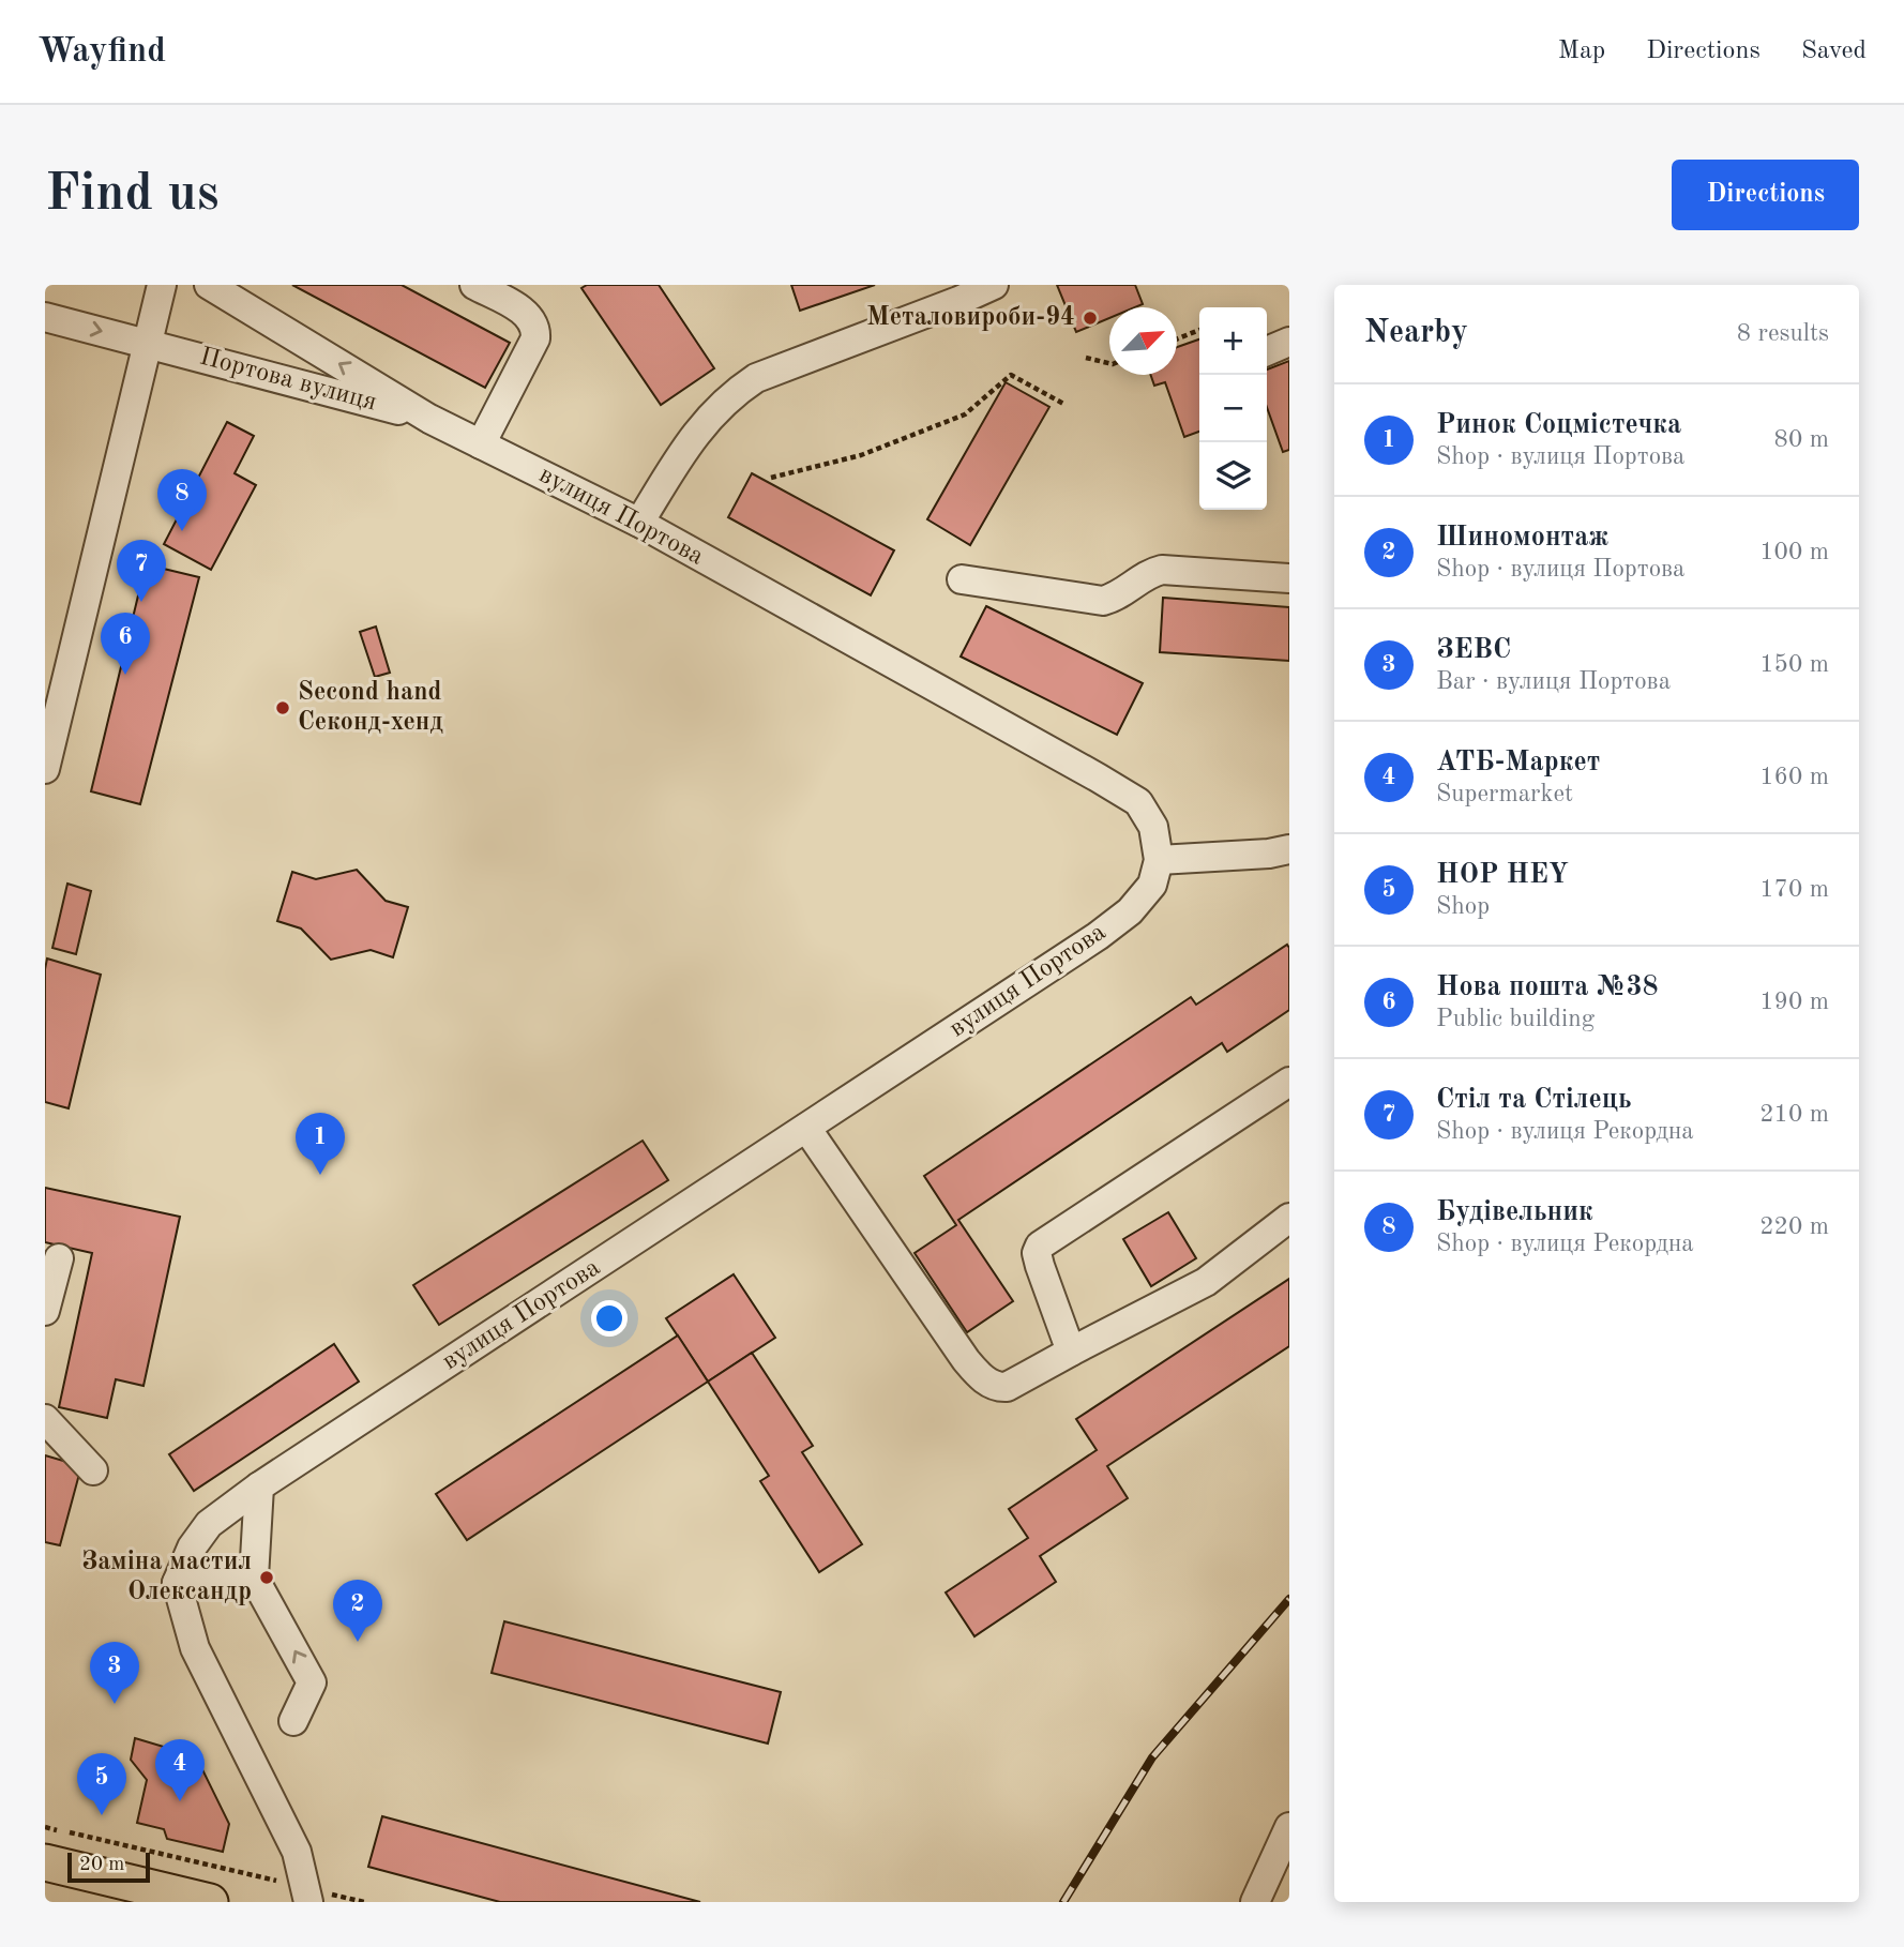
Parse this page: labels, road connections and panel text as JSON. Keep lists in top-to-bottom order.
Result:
{
  "streets": {
    "street": ["Портова вулиця", "вулиця Портова"]
  },
  "crossings": [
    ["Портова вулиця", "вулиця Портова"]
  ],
  "places": ["Металовироби-94", "Second hand Секонд-хенд", "Заміна мастил Олександр"],
  "scale_bar": "20 m",
  "north": "top right",
  "page": {
    "header": "Wayfind",
    "nav": ["Map", "Directions", "Saved"],
    "buttons": "Directions",
    "title": "Find us",
    "heading": ["Nearby", "8 results"],
    "map_buttons": ["+", "−"],
    "list": [
      {
        "mark": "1",
        "name": "Ринок Соцмістечка",
        "note": "Shop · вулиця Портова",
        "value": "80 m"
      },
      {
        "mark": "2",
        "name": "Шиномонтаж",
        "note": "Shop · вулиця Портова",
        "value": "100 m"
      },
      {
        "mark": "3",
        "name": "ЗЕВС",
        "note": "Bar · вулиця Портова",
        "value": "150 m"
      },
      {
        "mark": "4",
        "name": "АТБ-Маркет",
        "note": "Supermarket",
        "value": "160 m"
      },
      {
        "mark": "5",
        "name": "HOP HEY",
        "note": "Shop",
        "value": "170 m"
      },
      {
        "mark": "6",
        "name": "Нова пошта №38",
        "note": "Public building",
        "value": "190 m"
      },
      {
        "mark": "7",
        "name": "Стіл та Стілець",
        "note": "Shop · вулиця Рекордна",
        "value": "210 m"
      },
      {
        "mark": "8",
        "name": "Будiвельник",
        "note": "Shop · вулиця Рекордна",
        "value": "220 m"
      }
    ],
    "pins": [
      "8",
      "7",
      "6",
      "1",
      "2",
      "3",
      "4",
      "5"
    ],
    "scale": "20 m"
  }
}
